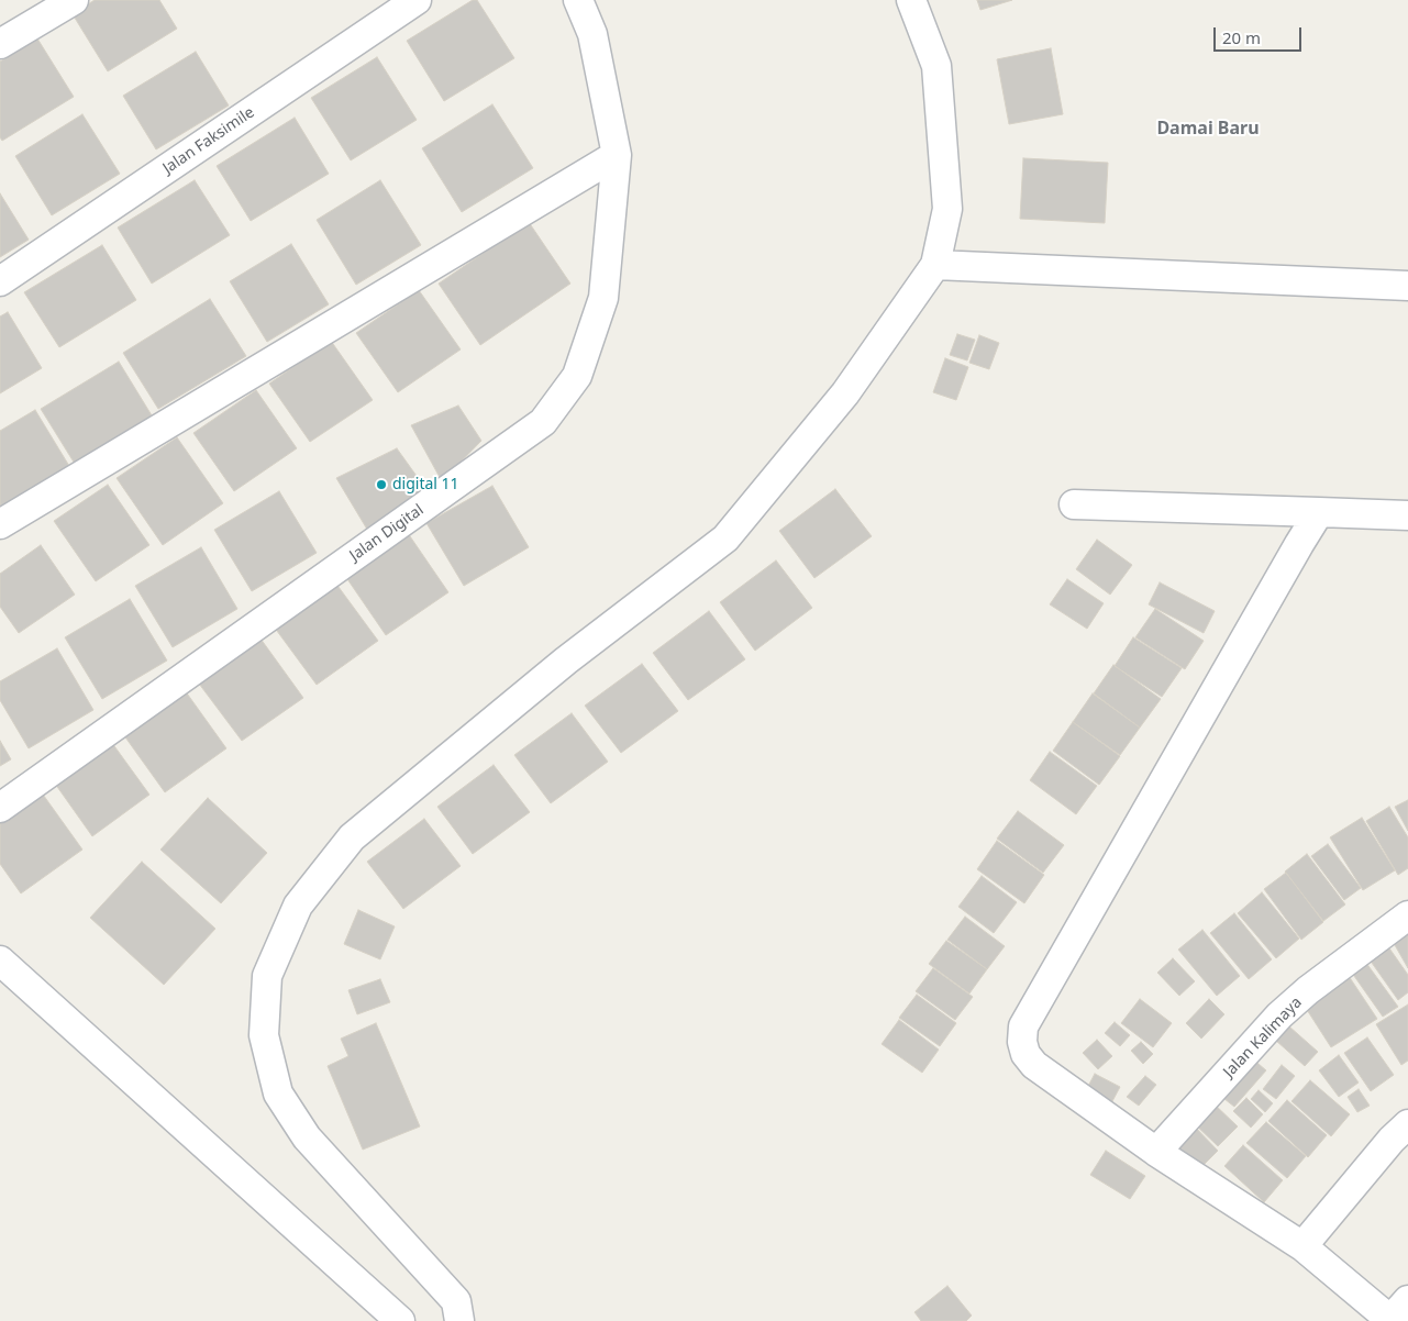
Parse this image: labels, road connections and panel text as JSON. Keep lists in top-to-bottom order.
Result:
{
  "streets": {
    "street": ["Jalan Faksimile", "Jalan Digital", "Jalan Kalimaya"]
  },
  "districts": ["Damai Baru"],
  "places": ["digital 11"],
  "scale_bar": "20 m"
}
